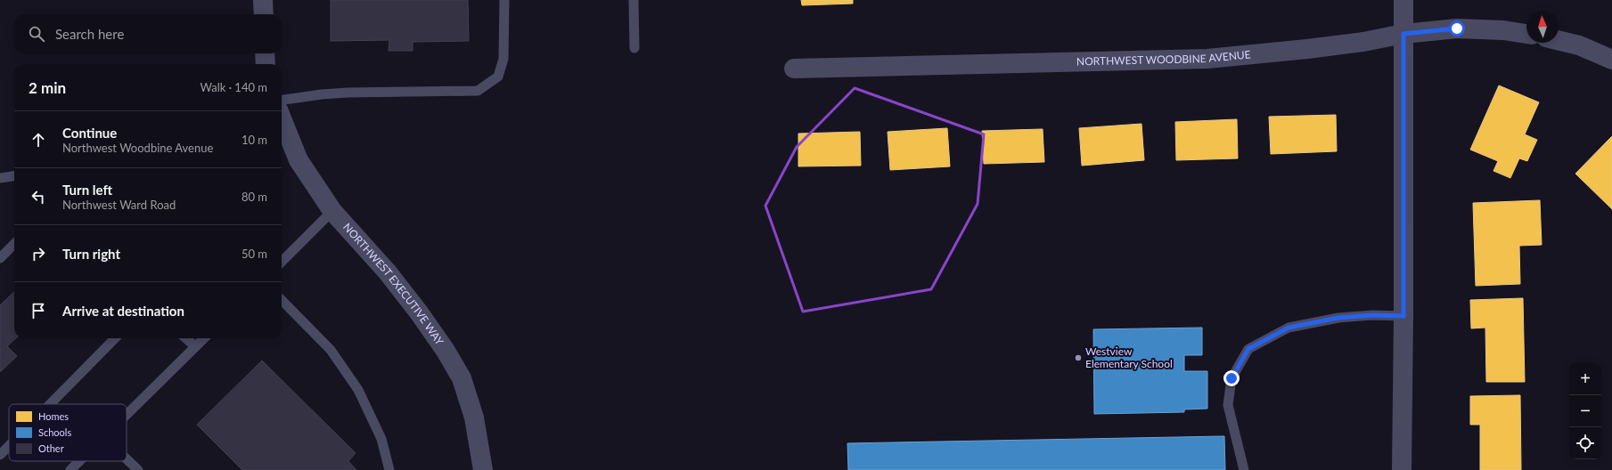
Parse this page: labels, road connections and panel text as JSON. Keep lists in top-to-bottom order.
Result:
{
  "streets": {
    "street": ["NORTHWEST WOODBINE AVENUE", "NORTHWEST EXECUTIVE WAY"]
  },
  "places": ["Westview Elementary School"],
  "legend": ["Homes", "Schools", "Other"],
  "north": "top",
  "page": {
    "search": "Search here",
    "heading": ["2 min", "Walk · 140 m"],
    "list": [
      ["Continue", "Northwest Woodbine Avenue", "10 m"],
      ["Turn left", "Northwest Ward Road", "80 m"],
      ["Turn right", "50 m"],
      "Arrive at destination"
    ],
    "map_buttons": ["+", "−"]
  }
}
